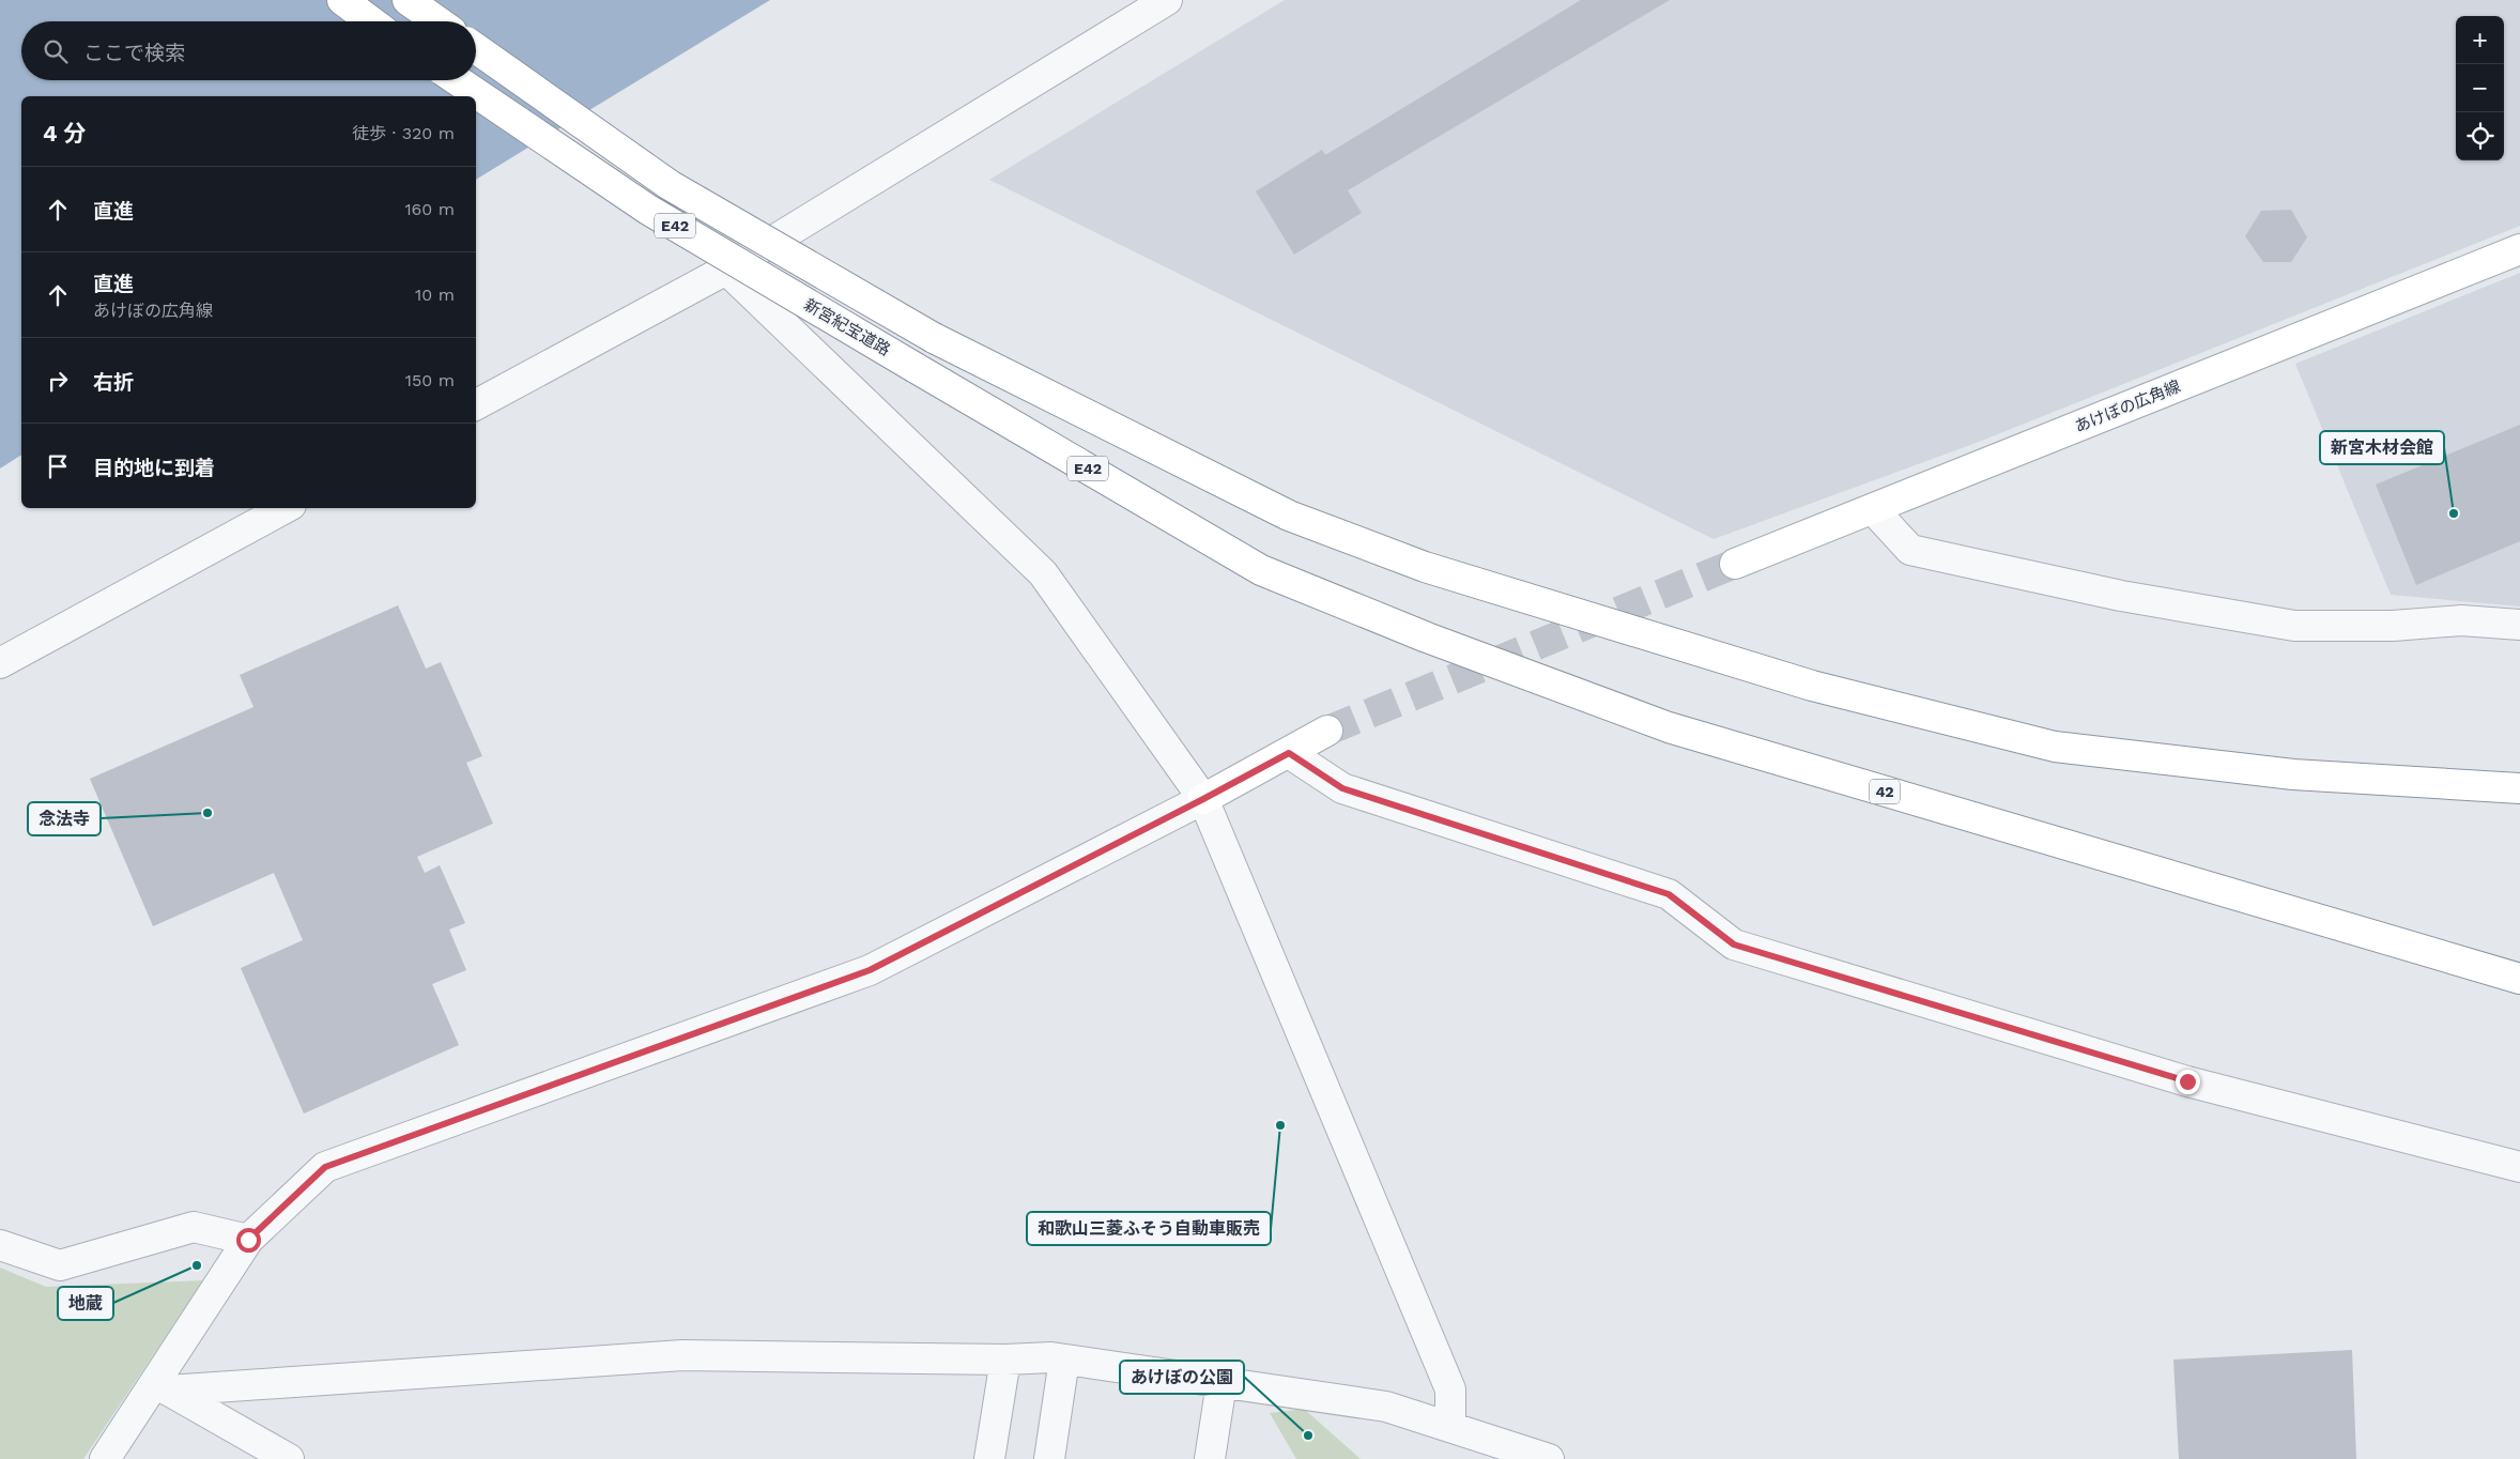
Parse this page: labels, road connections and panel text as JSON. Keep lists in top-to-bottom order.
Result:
{
  "streets": {
    "main road": [
      "E42",
      "新宮紀宝道路",
      "あけぼの広角線",
      "42"
    ]
  },
  "crossings": [
    ["新宮紀宝道路", "42"]
  ],
  "places": [
    "新宮木材会館",
    "念法寺",
    "和歌山三菱ふそう自動車販売",
    "地蔵",
    "あけぼの公園"
  ],
  "page": {
    "map_buttons": ["+", "−"],
    "search": "ここで検索",
    "heading": ["4 分", "徒歩 · 320 m"],
    "list": [
      ["直進", "160 m"],
      ["直進", "あけぼの広角線", "10 m"],
      ["右折", "150 m"],
      "目的地に到着"
    ]
  }
}
